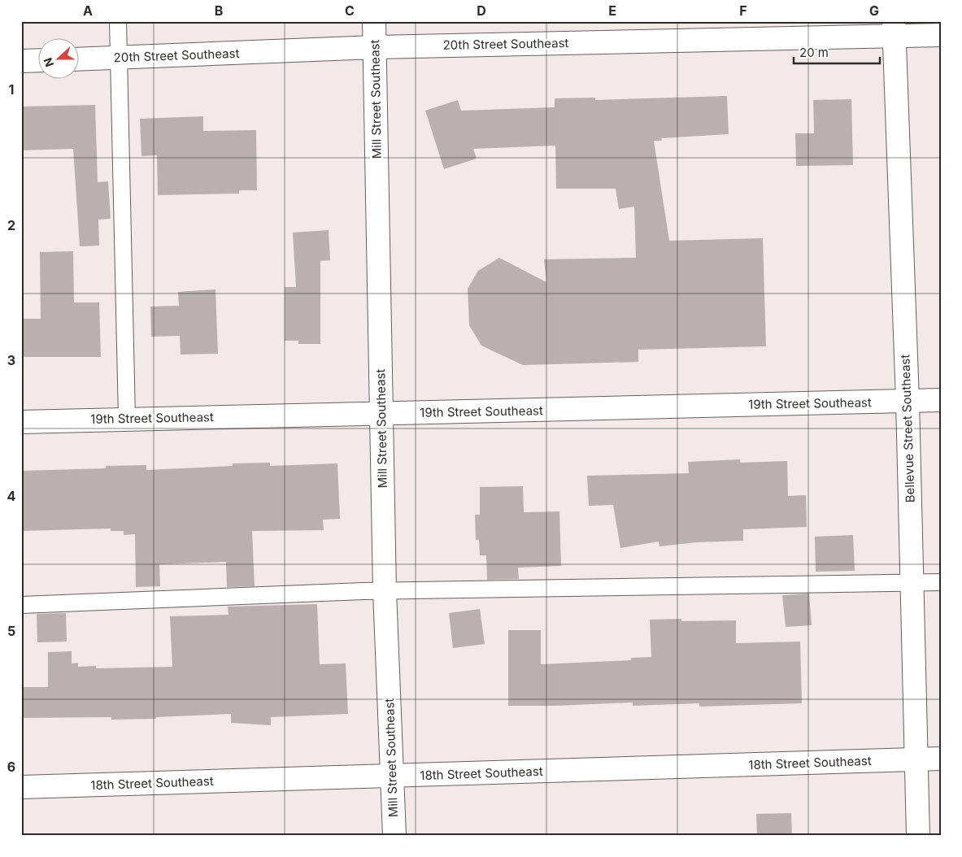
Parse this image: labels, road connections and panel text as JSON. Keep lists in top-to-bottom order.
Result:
{
  "streets": {
    "street": [
      "20th Street Southeast",
      "Mill Street Southeast",
      "19th Street Southeast",
      "Bellevue Street Southeast",
      "18th Street Southeast"
    ]
  },
  "crossings": [
    ["20th Street Southeast", "Mill Street Southeast"],
    ["20th Street Southeast", "Bellevue Street Southeast"],
    ["Mill Street Southeast", "19th Street Southeast"],
    ["Mill Street Southeast", "18th Street Southeast"],
    ["19th Street Southeast", "Bellevue Street Southeast"],
    ["Bellevue Street Southeast", "18th Street Southeast"]
  ],
  "scale_bar": "20 m",
  "north": "left",
  "grid": {
    "columns": [
      "A",
      "B",
      "C",
      "D",
      "E",
      "F",
      "G"
    ],
    "rows": [
      "1",
      "2",
      "3",
      "4",
      "5",
      "6"
    ]
  }
}
